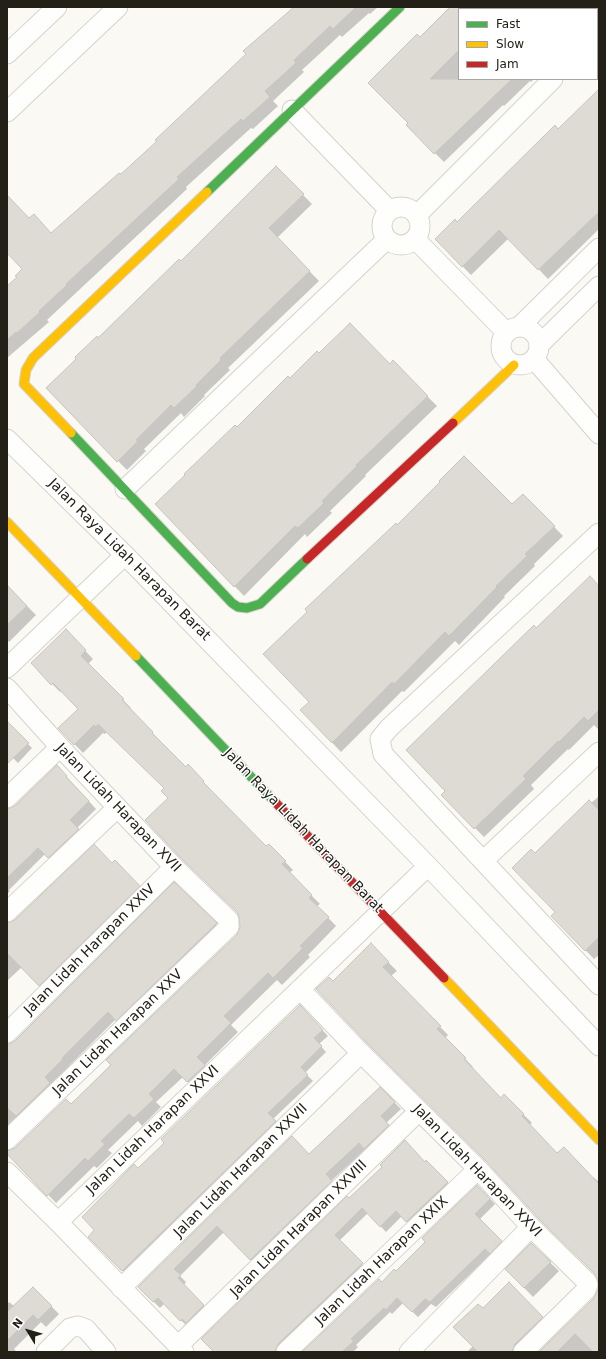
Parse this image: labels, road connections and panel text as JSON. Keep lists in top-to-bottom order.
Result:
{
  "streets": {
    "street": [
      "Jalan Raya Lidah Harapan Barat",
      "Jalan Lidah Harapan XVII",
      "Jalan Lidah Harapan XXIV",
      "Jalan Lidah Harapan XXV",
      "Jalan Lidah Harapan XXVI",
      "Jalan Lidah Harapan XXVII",
      "Jalan Lidah Harapan XXVIII",
      "Jalan Lidah Harapan XXIX"
    ]
  },
  "crossings": [
    ["Jalan Raya Lidah Harapan Barat", "Jalan Lidah Harapan XXVI"],
    ["Jalan Lidah Harapan XVII", "Jalan Lidah Harapan XXIV"],
    ["Jalan Lidah Harapan XVII", "Jalan Lidah Harapan XXV"],
    ["Jalan Lidah Harapan XXVI", "Jalan Lidah Harapan XXVII"],
    ["Jalan Lidah Harapan XXVI", "Jalan Lidah Harapan XXVIII"],
    ["Jalan Lidah Harapan XXVI", "Jalan Lidah Harapan XXIX"]
  ],
  "legend": ["Fast", "Slow", "Jam"],
  "north": "top left"
}
